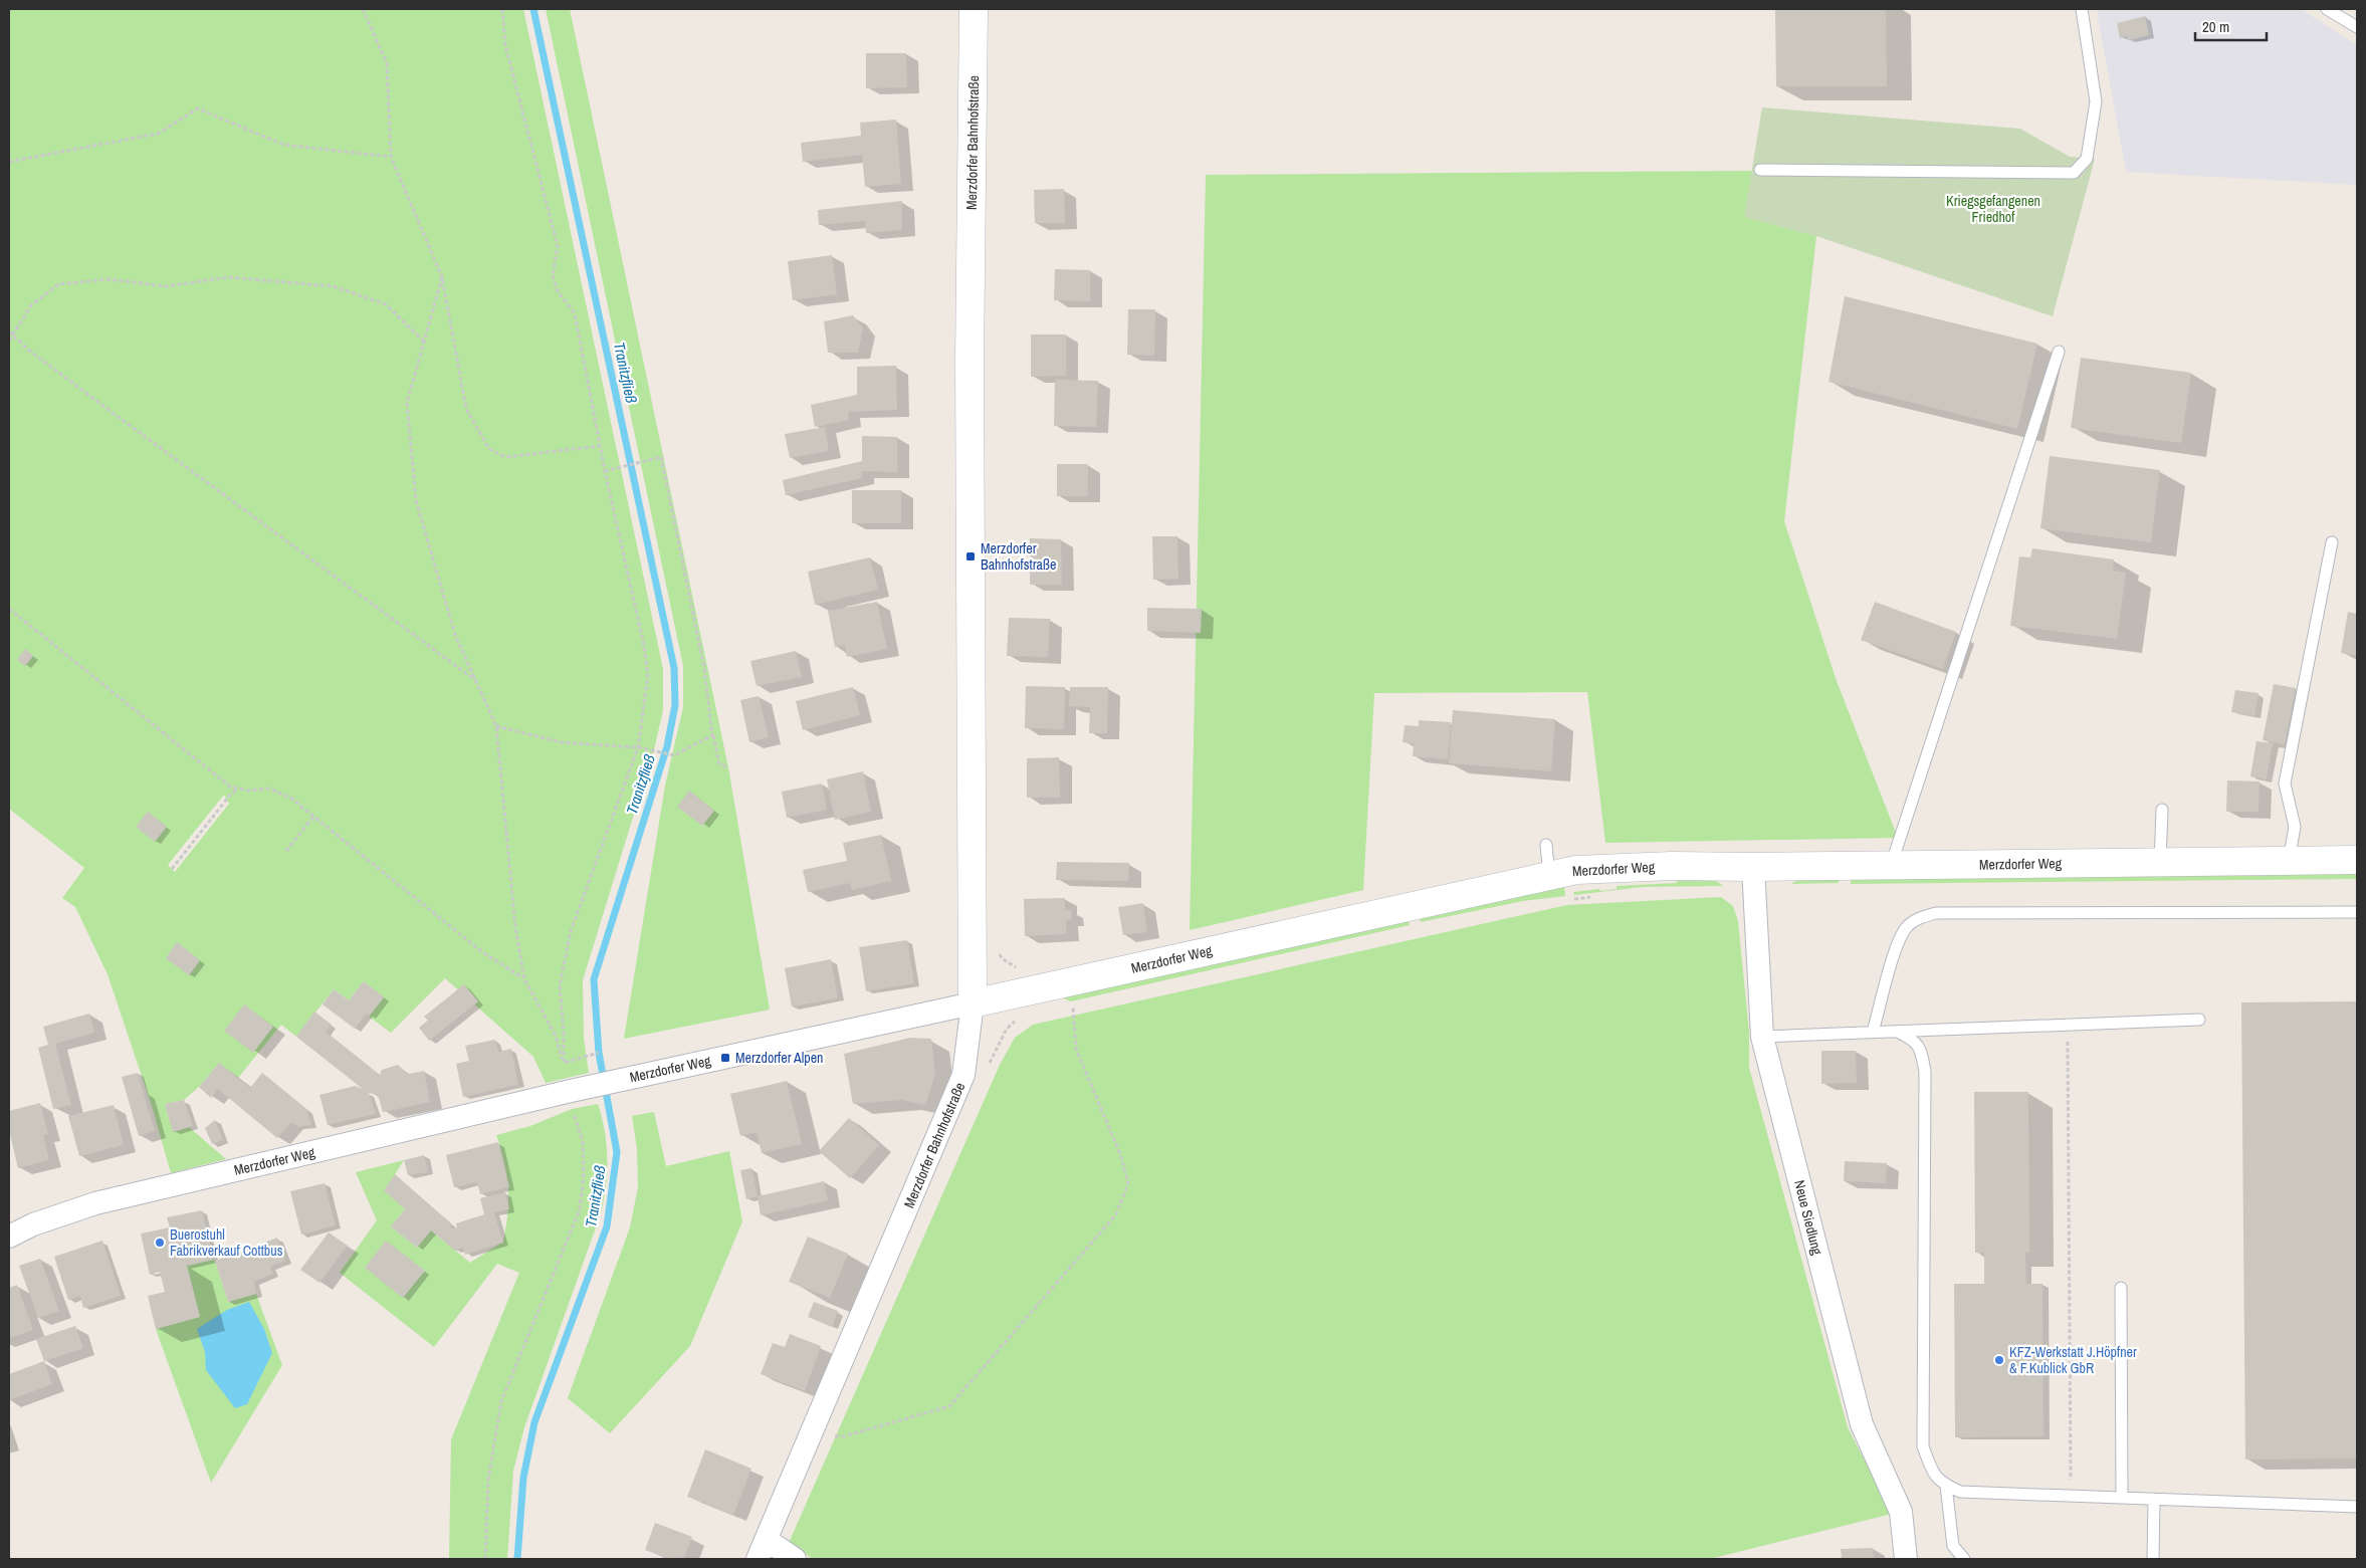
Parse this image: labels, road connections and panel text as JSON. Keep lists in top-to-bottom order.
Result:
{
  "streets": {
    "street": ["Merzdorfer Bahnhofstraße", "Merzdorfer Weg", "Neue Siedlung"]
  },
  "crossings": [
    ["Merzdorfer Bahnhofstraße", "Merzdorfer Weg"],
    ["Merzdorfer Weg", "Neue Siedlung"]
  ],
  "water": ["Tranitzfließ"],
  "parks": ["Kriegsgefangenen Friedhof"],
  "places": {
    "transit": ["Merzdorfer Bahnhofstraße", "Merzdorfer Alpen"],
    "other": ["Buerostuhl Fabrikverkauf Cottbus", "KFZ-Werkstatt J.Höpfner & F.Kublick GbR"]
  },
  "scale_bar": "20 m"
}
